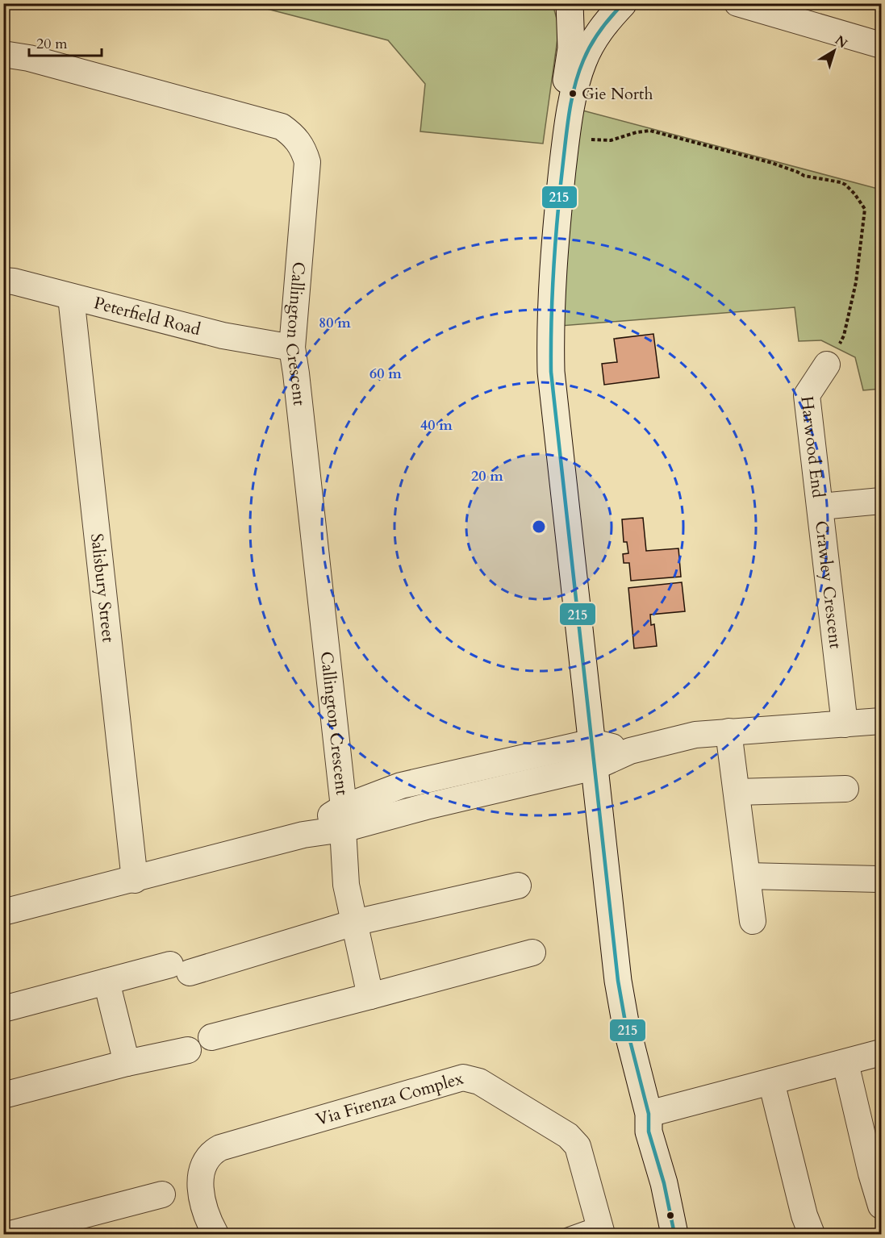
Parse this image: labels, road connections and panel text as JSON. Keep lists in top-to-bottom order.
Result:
{
  "streets": {
    "street": [
      "Peterfield Road",
      "Callington Crescent",
      "Harwood End",
      "Crawley Crescent",
      "Salisbury Street",
      "Via Firenza Complex"
    ]
  },
  "crossings": [
    ["Peterfield Road", "Callington Crescent"],
    ["Peterfield Road", "Salisbury Street"],
    ["Callington Crescent", "Salisbury Street"],
    ["Harwood End", "Crawley Crescent"]
  ],
  "places": ["Gie North"],
  "lines": ["transit line 215"],
  "scale_bar": "20 m",
  "north": "top right",
  "rings": [
    "80 m",
    "60 m",
    "40 m",
    "20 m"
  ]
}
